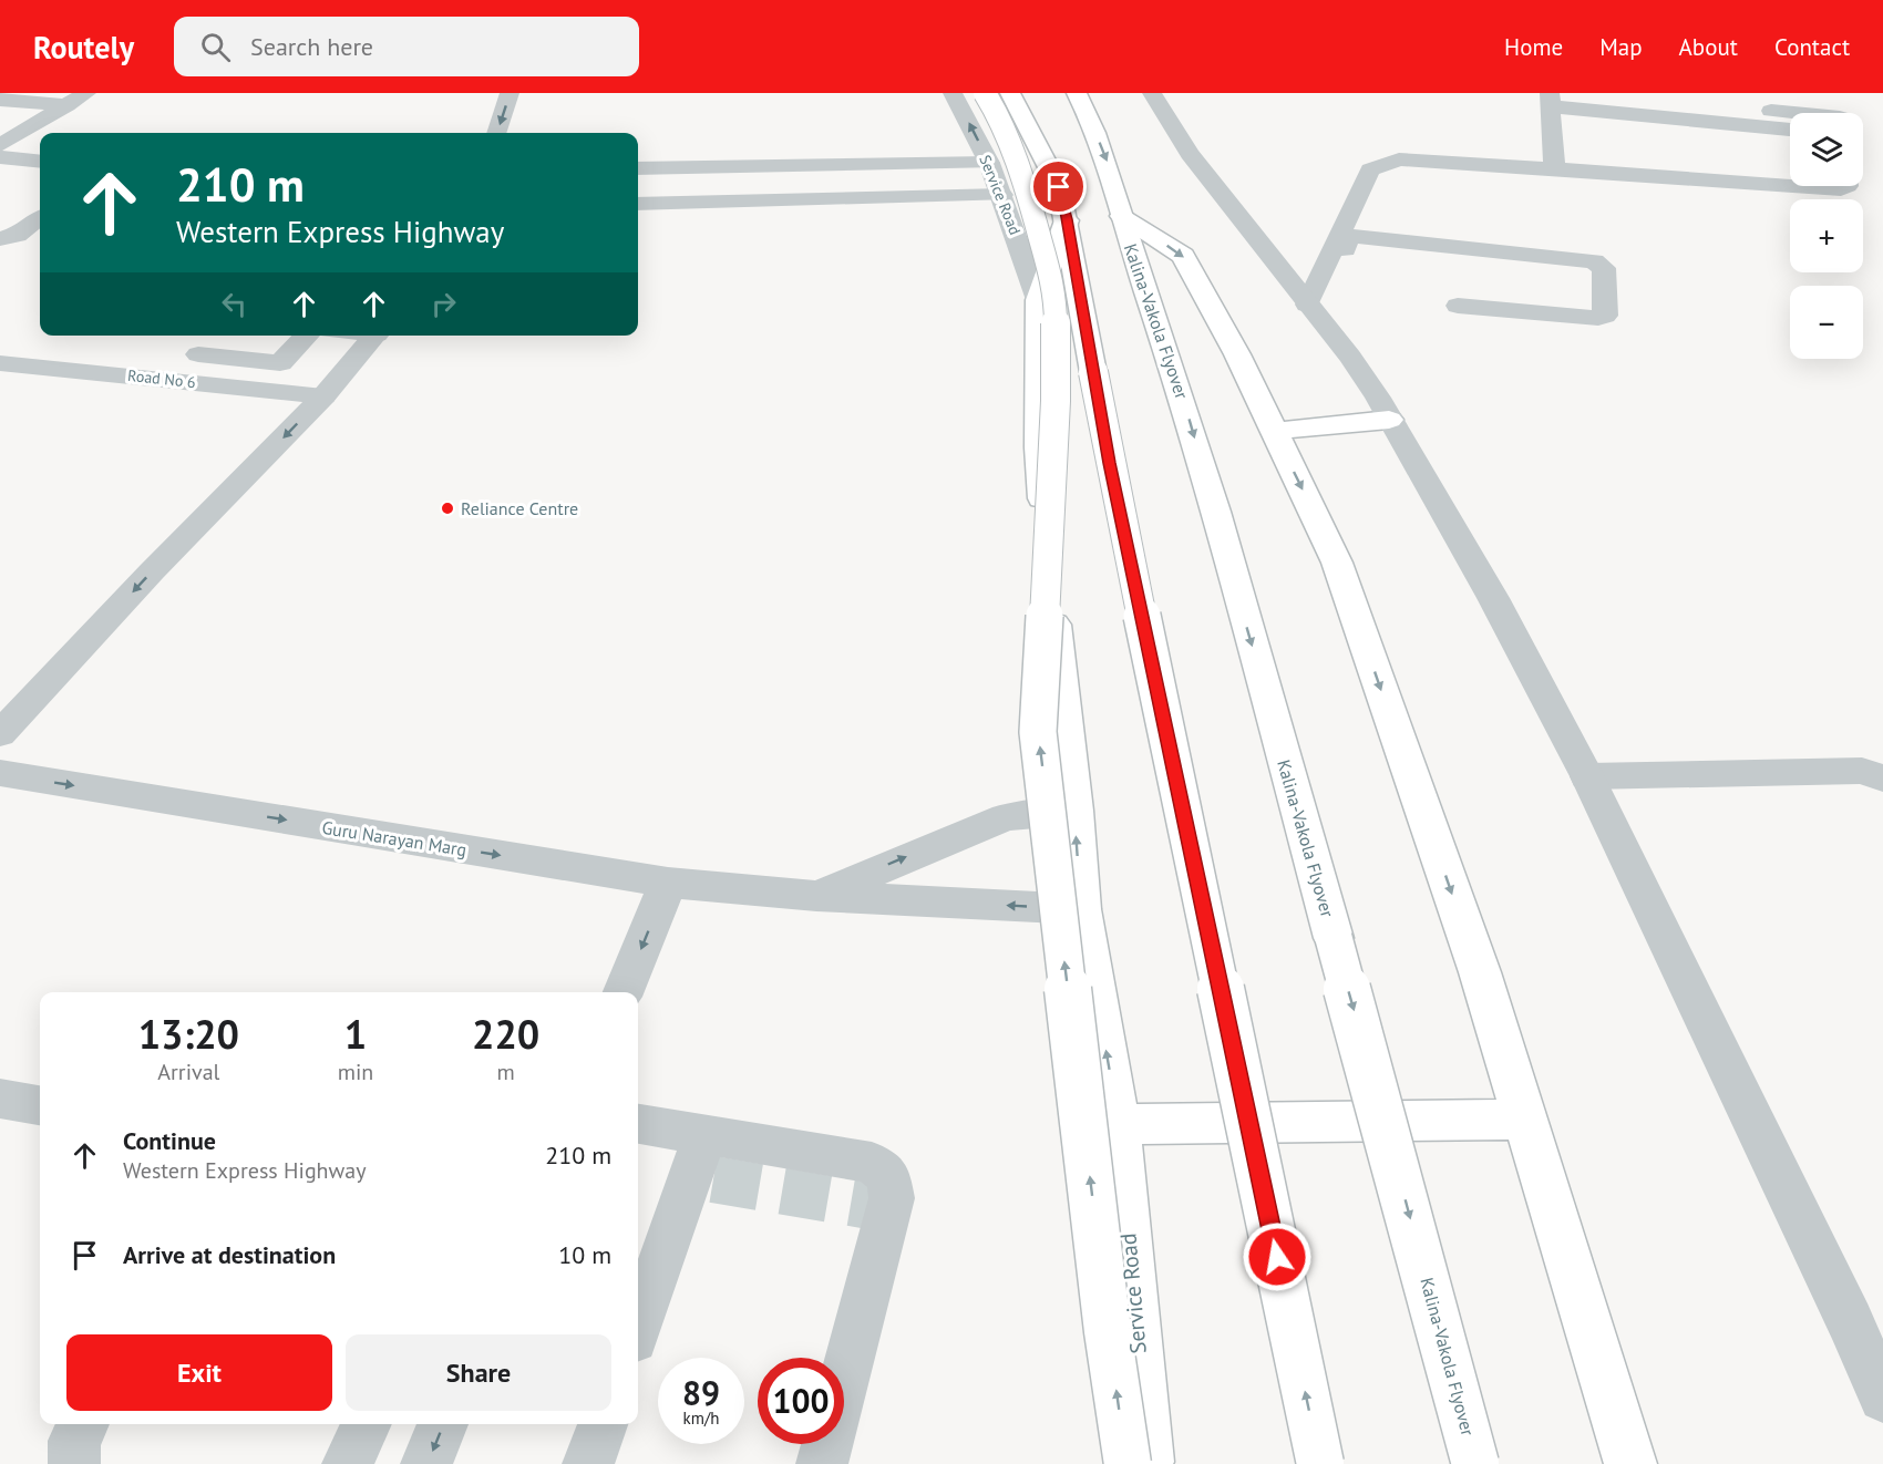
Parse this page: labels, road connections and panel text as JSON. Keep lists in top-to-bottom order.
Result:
{
  "streets": {
    "highway": ["Service Road", "Kalina-Vakola Flyover"],
    "street": ["Road No 6", "Guru Narayan Marg"]
  },
  "crossings": [
    ["Service Road", "Guru Narayan Marg"]
  ],
  "places": ["Reliance Centre"],
  "page": {
    "header": "Routely",
    "search": "Search here",
    "nav": [
      "Home",
      "Map",
      "About",
      "Contact"
    ],
    "map_buttons": ["+", "−"],
    "turn": ["210 m", "Western Express Highway"],
    "eta": [
      "13:20",
      "Arrival",
      "1",
      "min",
      "220",
      "m"
    ],
    "list": [
      {
        "name": "Continue",
        "note": "Western Express Highway",
        "value": "210 m"
      },
      {
        "name": "Arrive at destination",
        "value": "10 m"
      }
    ],
    "buttons": ["Exit", "Share"],
    "speed": "89 km/h",
    "limit": "100"
  }
}
